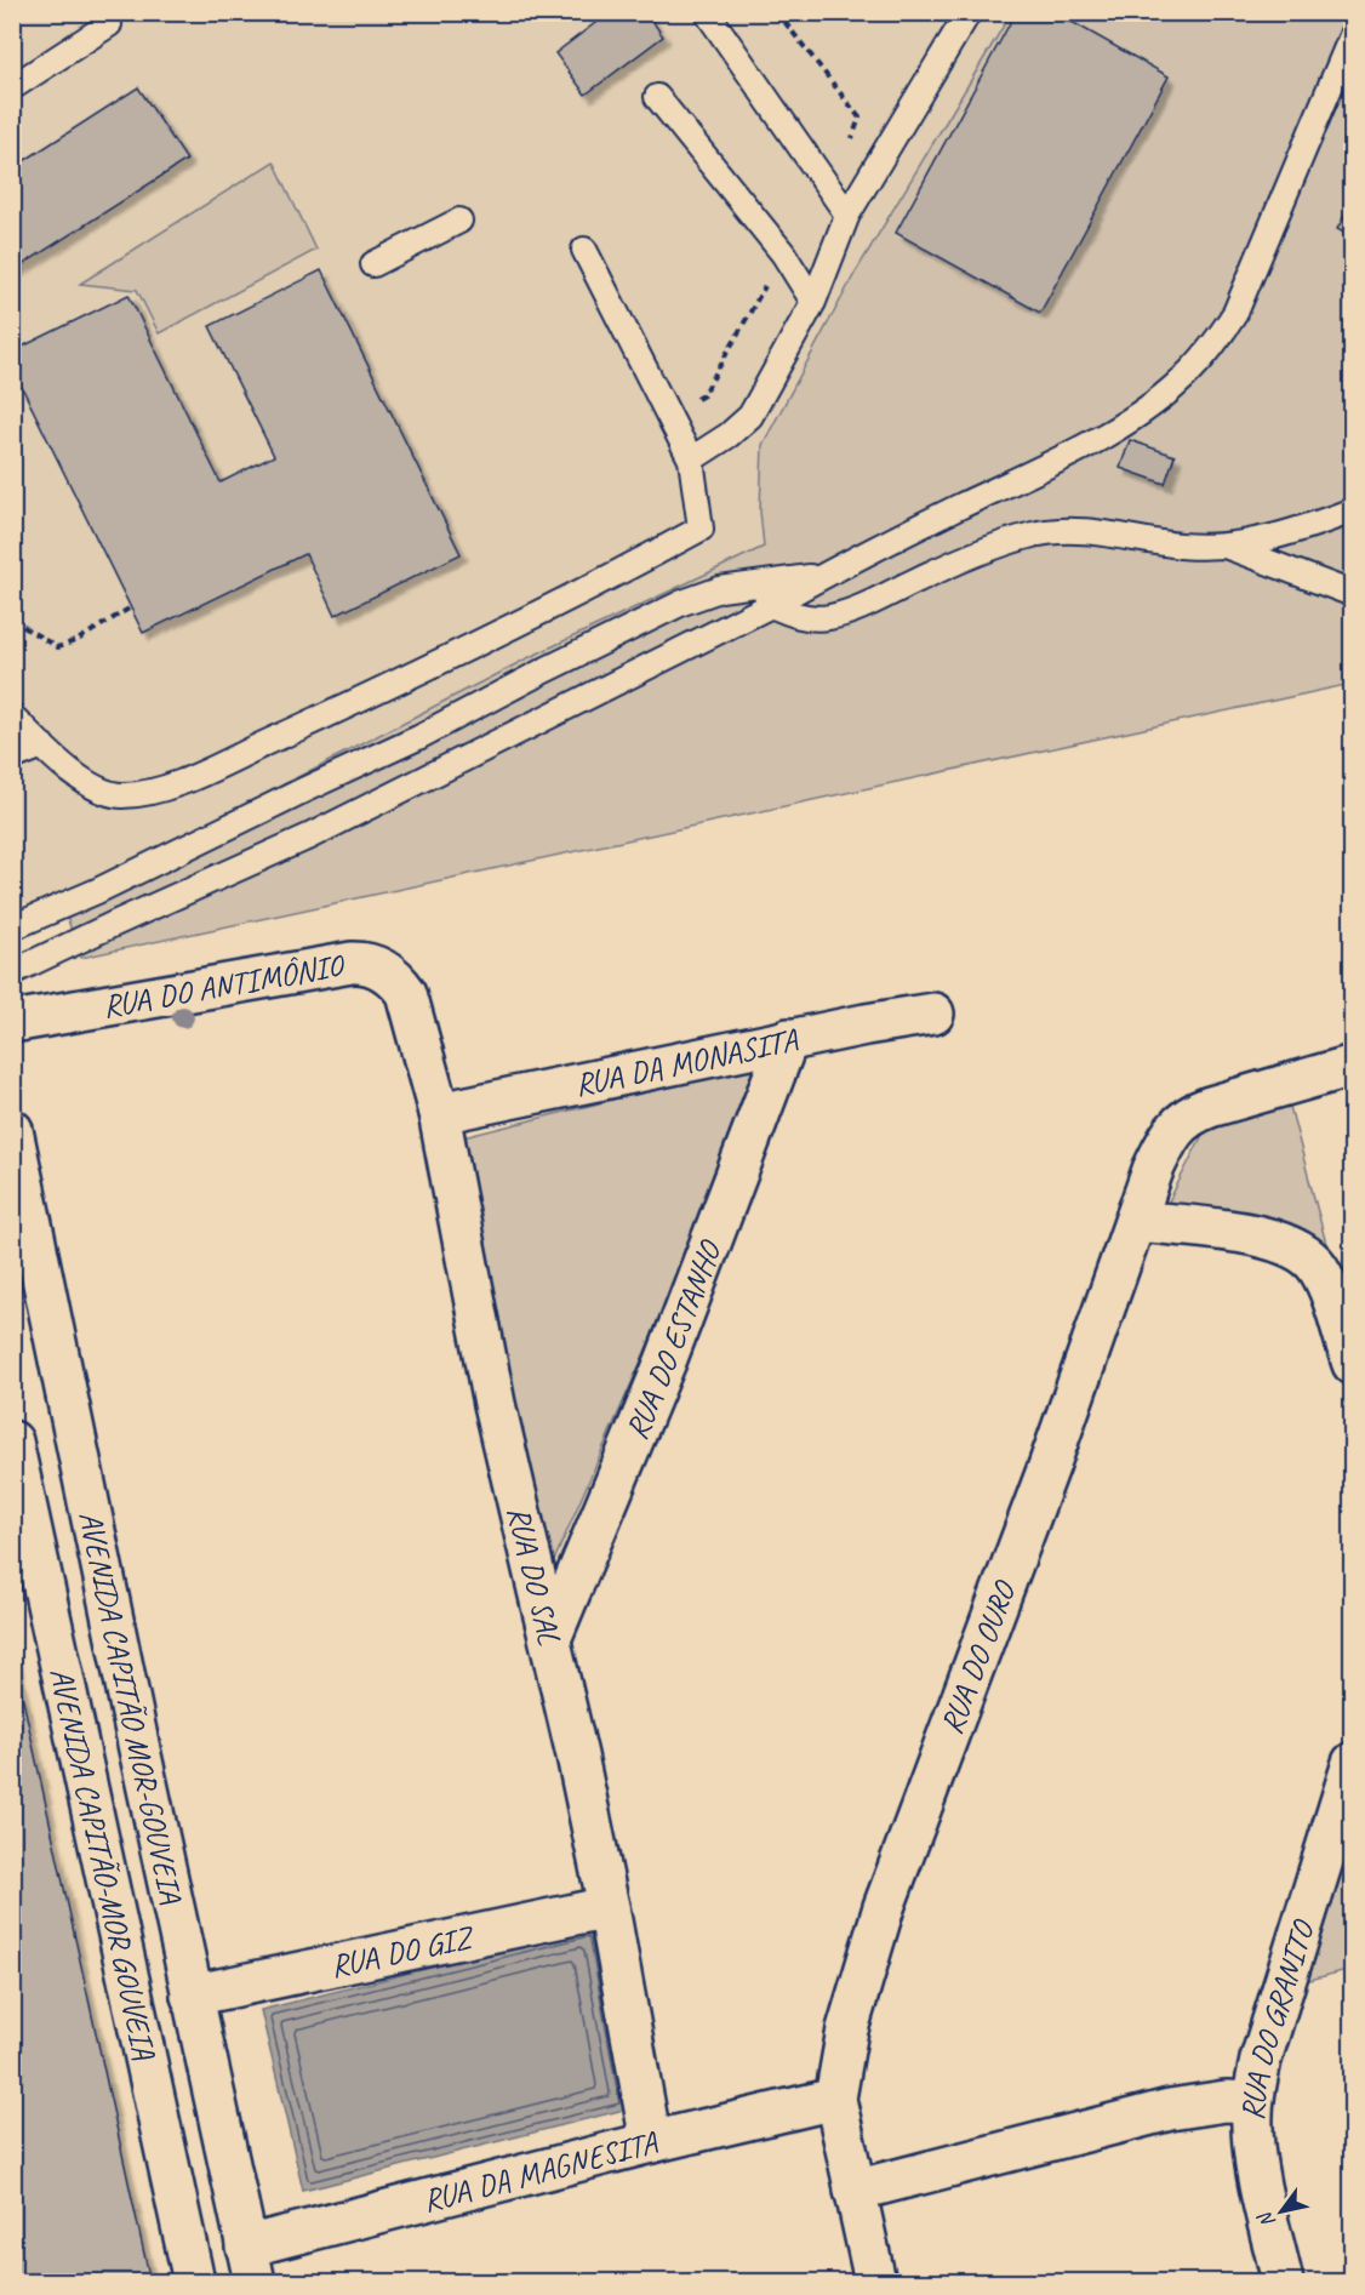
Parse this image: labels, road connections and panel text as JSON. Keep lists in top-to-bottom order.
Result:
{
  "streets": {
    "street": [
      "RUA DO ANTIMÔNIO",
      "RUA DA MONASITA",
      "RUA DO ESTANHO",
      "RUA DO SAL",
      "RUA DO OURO",
      "AVENIDA CAPITÃO MOR-GOUVEIA",
      "AVENIDA CAPITÃO-MOR GOUVEIA",
      "RUA DO GIZ",
      "RUA DO GRANITO",
      "RUA DA MAGNESITA"
    ]
  },
  "crossings": [
    ["RUA DO ANTIMÔNIO", "RUA DO SAL"],
    ["RUA DA MONASITA", "RUA DO ESTANHO"],
    ["RUA DA MONASITA", "RUA DO SAL"],
    ["RUA DO ESTANHO", "RUA DO SAL"],
    ["RUA DO SAL", "RUA DO GIZ"],
    ["RUA DO SAL", "RUA DA MAGNESITA"],
    ["RUA DO OURO", "RUA DA MAGNESITA"],
    ["AVENIDA CAPITÃO MOR-GOUVEIA", "RUA DO GIZ"],
    ["AVENIDA CAPITÃO MOR-GOUVEIA", "RUA DA MAGNESITA"]
  ],
  "north": "bottom left"
}
